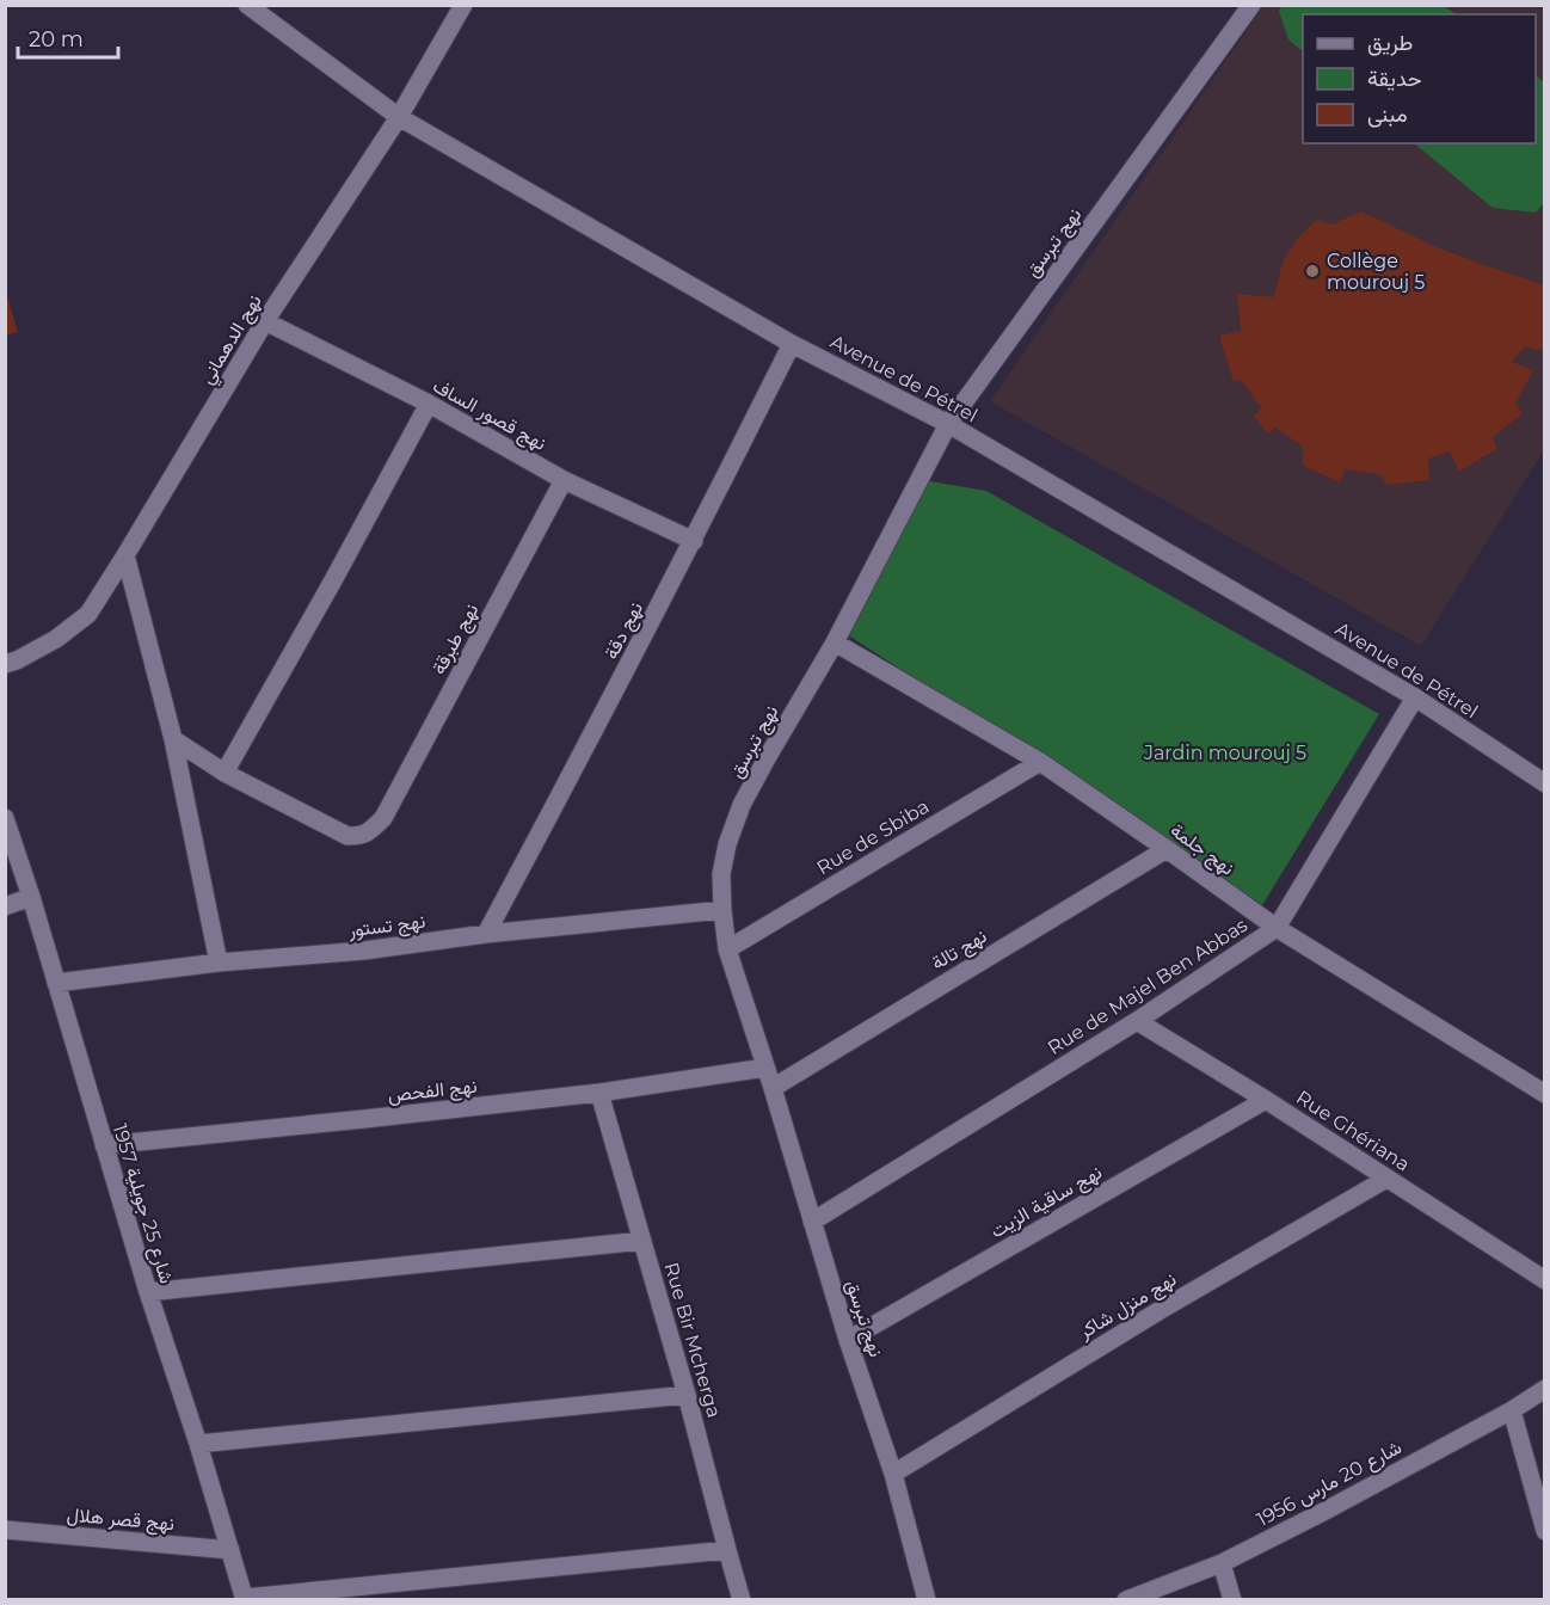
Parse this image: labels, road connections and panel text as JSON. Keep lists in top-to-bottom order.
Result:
{
  "streets": {
    "street": [
      "نهج تبرسق",
      "نهج الدهماني",
      "Avenue de Pétrel",
      "نهج قصور الساف",
      "نهج دقة",
      "نهج طبرقة",
      "Rue de Sbiba",
      "نهج جلمة",
      "نهج تستور",
      "نهج تالة",
      "Rue de Majel Ben Abbas",
      "نهج الفحص",
      "Rue Ghériana",
      "نهج ساقية الزيت",
      "شارع 25 جويلية 1957",
      "نهج منزل شاكر",
      "Rue Bir Mcherga",
      "شارع 20 مارس 1956",
      "نهج قصر هلال"
    ]
  },
  "crossings": [
    ["نهج تبرسق", "Avenue de Pétrel"],
    ["نهج تبرسق", "Rue de Sbiba"],
    ["نهج تبرسق", "نهج جلمة"],
    ["نهج تبرسق", "نهج تستور"],
    ["نهج تبرسق", "نهج تالة"],
    ["نهج تبرسق", "Rue de Majel Ben Abbas"],
    ["نهج تبرسق", "نهج الفحص"],
    ["نهج تبرسق", "نهج ساقية الزيت"],
    ["نهج تبرسق", "نهج منزل شاكر"],
    ["نهج الدهماني", "Avenue de Pétrel"],
    ["نهج الدهماني", "نهج قصور الساف"],
    ["Avenue de Pétrel", "نهج دقة"],
    ["Avenue de Pétrel", "Rue de Majel Ben Abbas"],
    ["نهج قصور الساف", "نهج دقة"],
    ["نهج قصور الساف", "نهج طبرقة"],
    ["نهج دقة", "نهج تستور"],
    ["Rue de Sbiba", "نهج جلمة"],
    ["نهج جلمة", "نهج تالة"],
    ["نهج جلمة", "Rue de Majel Ben Abbas"],
    ["نهج تستور", "شارع 25 جويلية 1957"],
    ["Rue de Majel Ben Abbas", "Rue Ghériana"],
    ["نهج الفحص", "شارع 25 جويلية 1957"],
    ["نهج الفحص", "Rue Bir Mcherga"],
    ["Rue Ghériana", "نهج ساقية الزيت"],
    ["Rue Ghériana", "نهج منزل شاكر"],
    ["شارع 25 جويلية 1957", "نهج قصر هلال"]
  ],
  "parks": ["Jardin mourouj 5"],
  "places": ["Collège mourouj 5"],
  "legend": ["طريق", "حديقة", "مبنى"],
  "scale_bar": "20 m"
}
